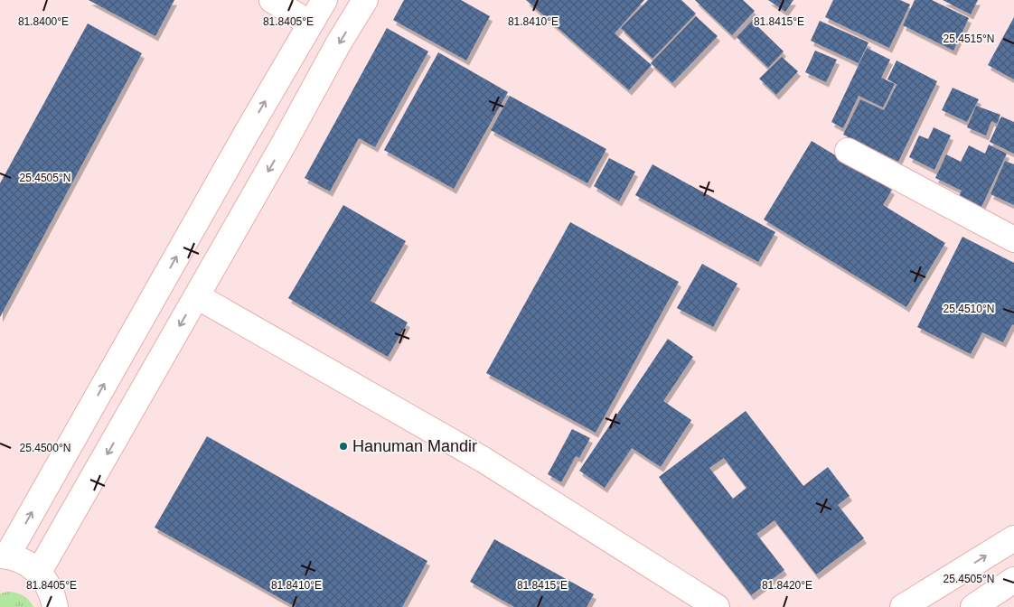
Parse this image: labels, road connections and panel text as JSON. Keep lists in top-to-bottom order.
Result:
{
  "places": ["Hanuman Mandir"],
  "coordinates": [
    "81.8400°E",
    "81.8415°E",
    "81.8405°E",
    "81.8410°E",
    "25.4515°N",
    "25.4505°N",
    "25.4510°N",
    "25.4500°N",
    "81.8420°E"
  ]
}
